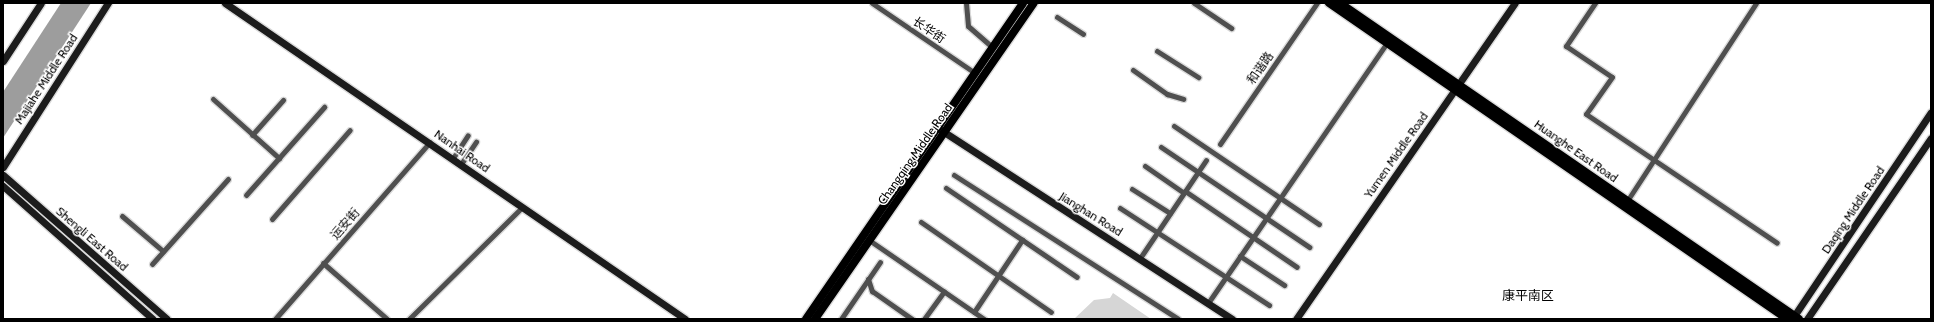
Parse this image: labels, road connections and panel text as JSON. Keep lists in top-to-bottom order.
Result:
{
  "streets": {
    "main road": ["Huanghe East Road", "Changqing Middle Road"],
    "street": [
      "长华街",
      "和谐路",
      "Majiahe Middle Road",
      "Nanhai Road",
      "Yumen Middle Road",
      "Daqing Middle Road",
      "Jianghan Road",
      "运安街",
      "Shengli East Road"
    ]
  },
  "crossings": [
    ["长华街", "Changqing Middle Road"],
    ["Nanhai Road", "运安街"],
    ["Huanghe East Road", "Yumen Middle Road"],
    ["Huanghe East Road", "Daqing Middle Road"],
    ["Changqing Middle Road", "Jianghan Road"]
  ],
  "districts": ["康平南区"]
}
